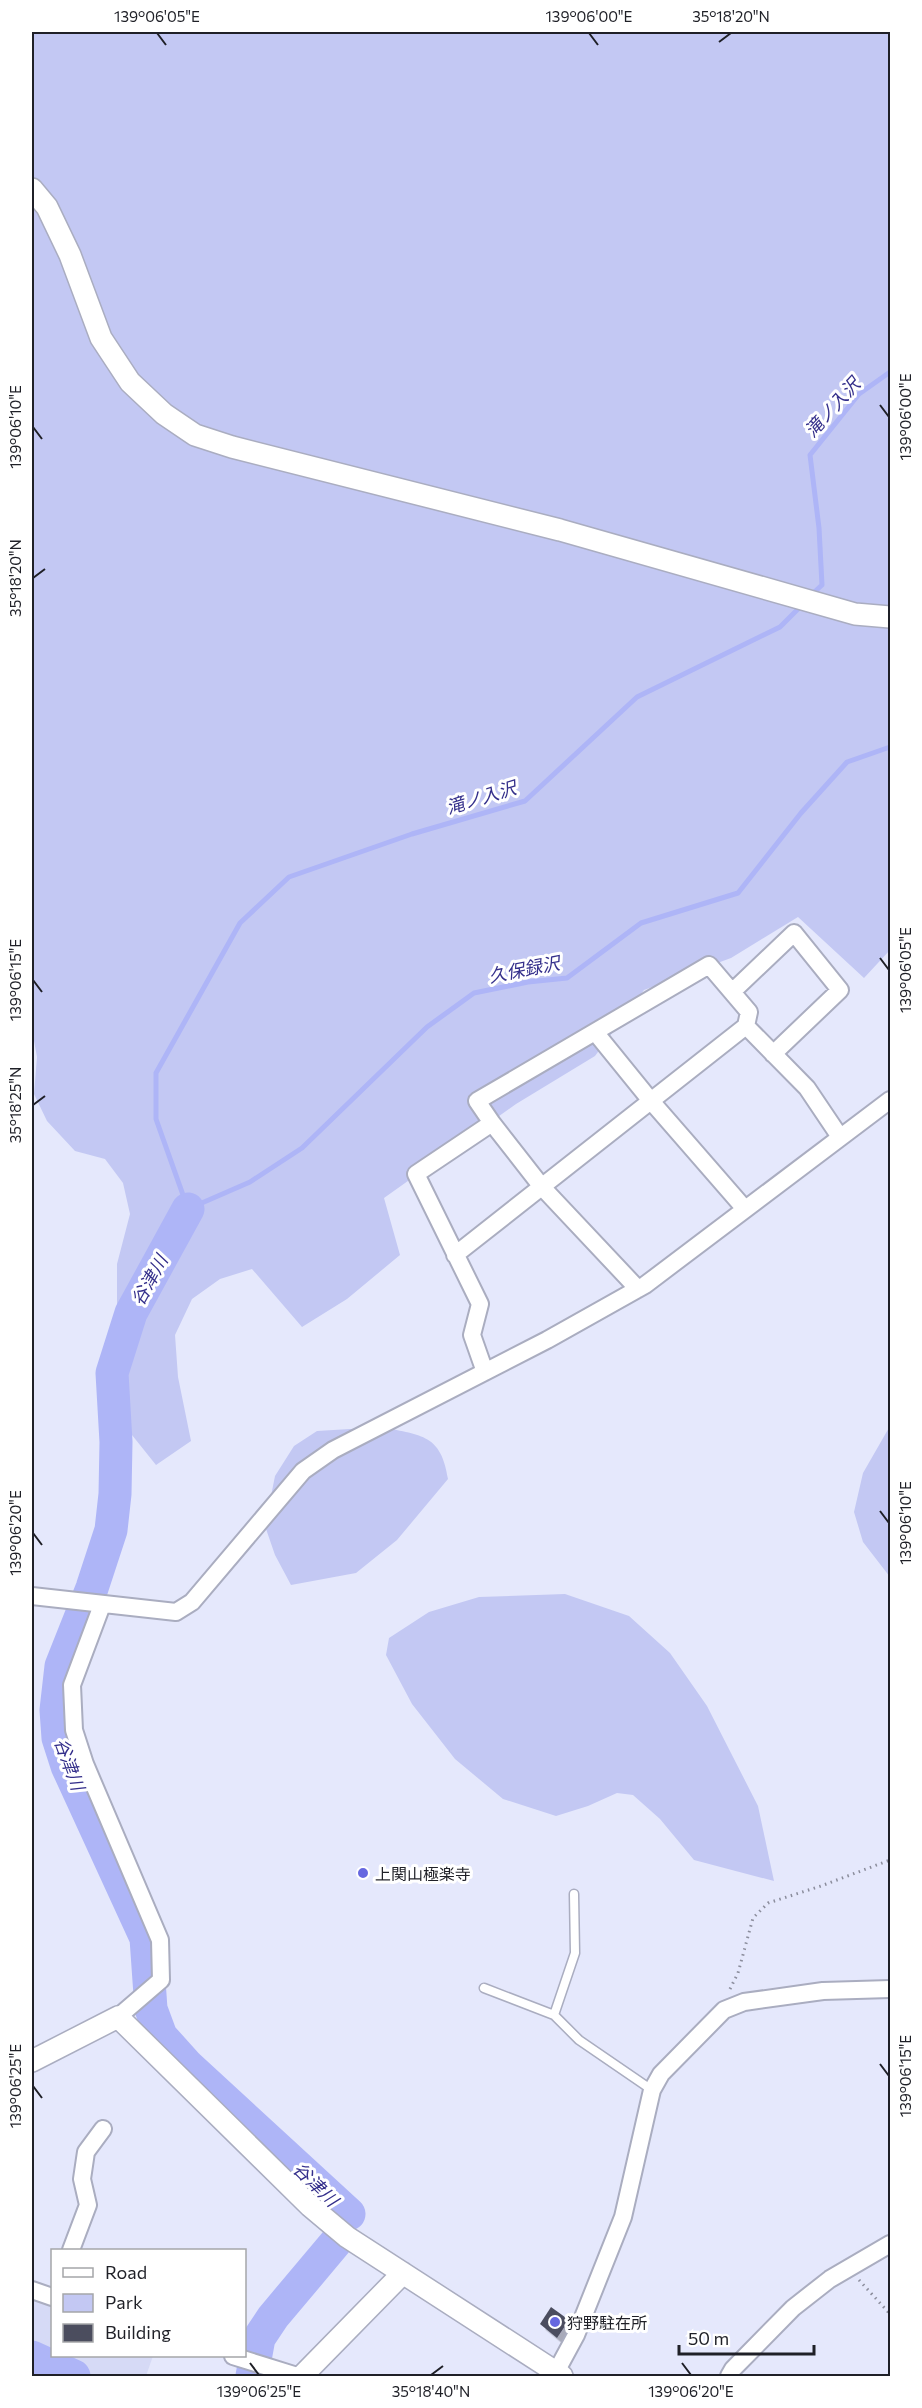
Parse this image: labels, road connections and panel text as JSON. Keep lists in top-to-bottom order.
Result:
{
  "water": ["滝ノ入沢", "久保録沢", "谷津川"],
  "places": ["上関山極楽寺", "狩野駐在所"],
  "legend": ["Road", "Park", "Building"],
  "scale_bar": "50 m",
  "coordinates": [
    "139°06'05\"E",
    "139°06'00\"E",
    "35°18'20\"N",
    "139°06'10\"E",
    "139°06'15\"E",
    "35°18'25\"N",
    "139°06'20\"E",
    "139°06'25\"E",
    "35°18'40\"N"
  ]
}
